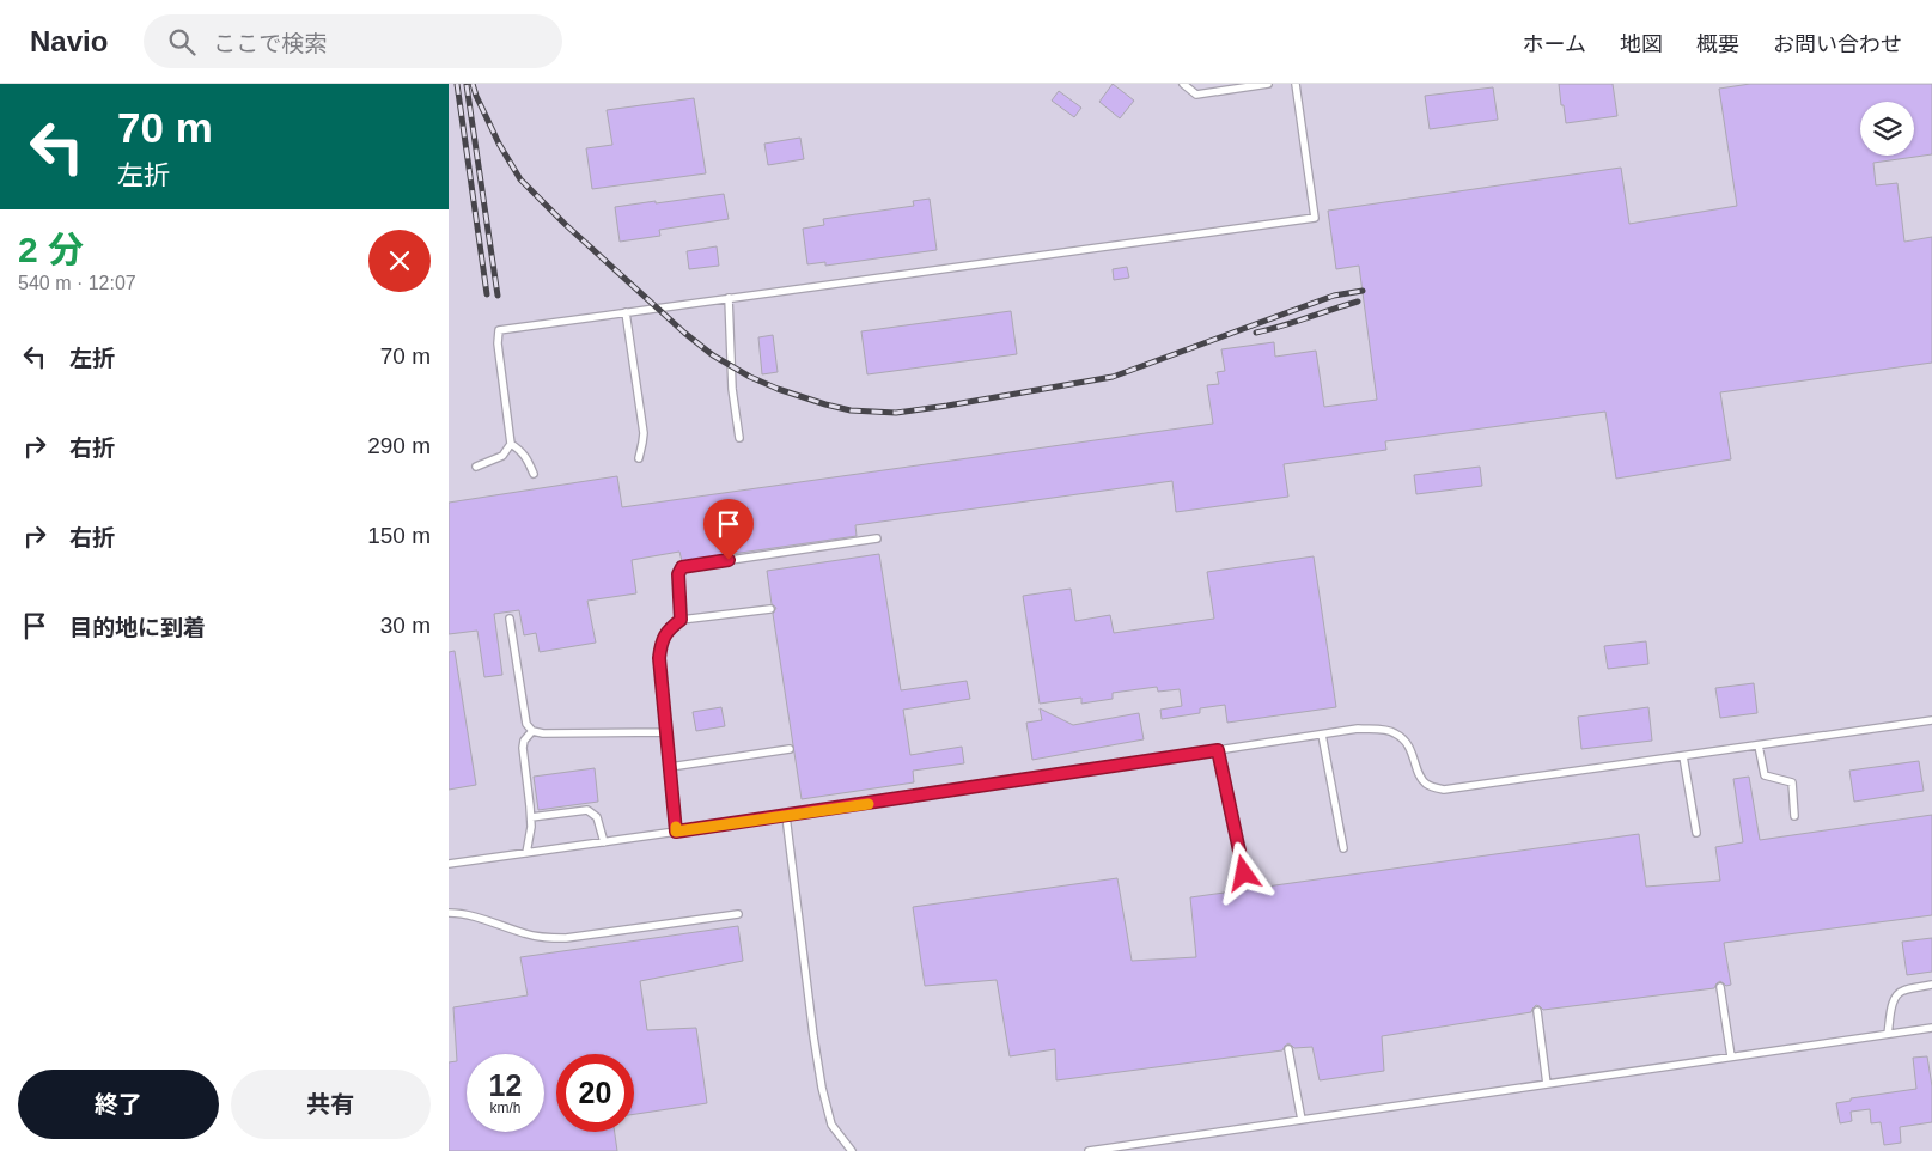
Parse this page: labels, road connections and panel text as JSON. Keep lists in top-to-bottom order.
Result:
{
  "page": {
    "header": "Navio",
    "search": "ここで検索",
    "nav": [
      "ホーム",
      "地図",
      "概要",
      "お問い合わせ"
    ],
    "turn": ["70 m", "左折"],
    "heading": ["2 分", "540 m · 12:07"],
    "list": [
      {
        "name": "左折",
        "value": "70 m"
      },
      {
        "name": "右折",
        "value": "290 m"
      },
      {
        "name": "右折",
        "value": "150 m"
      },
      {
        "name": "目的地に到着",
        "value": "30 m"
      }
    ],
    "speed": "12 km/h",
    "limit": "20",
    "buttons": ["終了", "共有"]
  }
}
